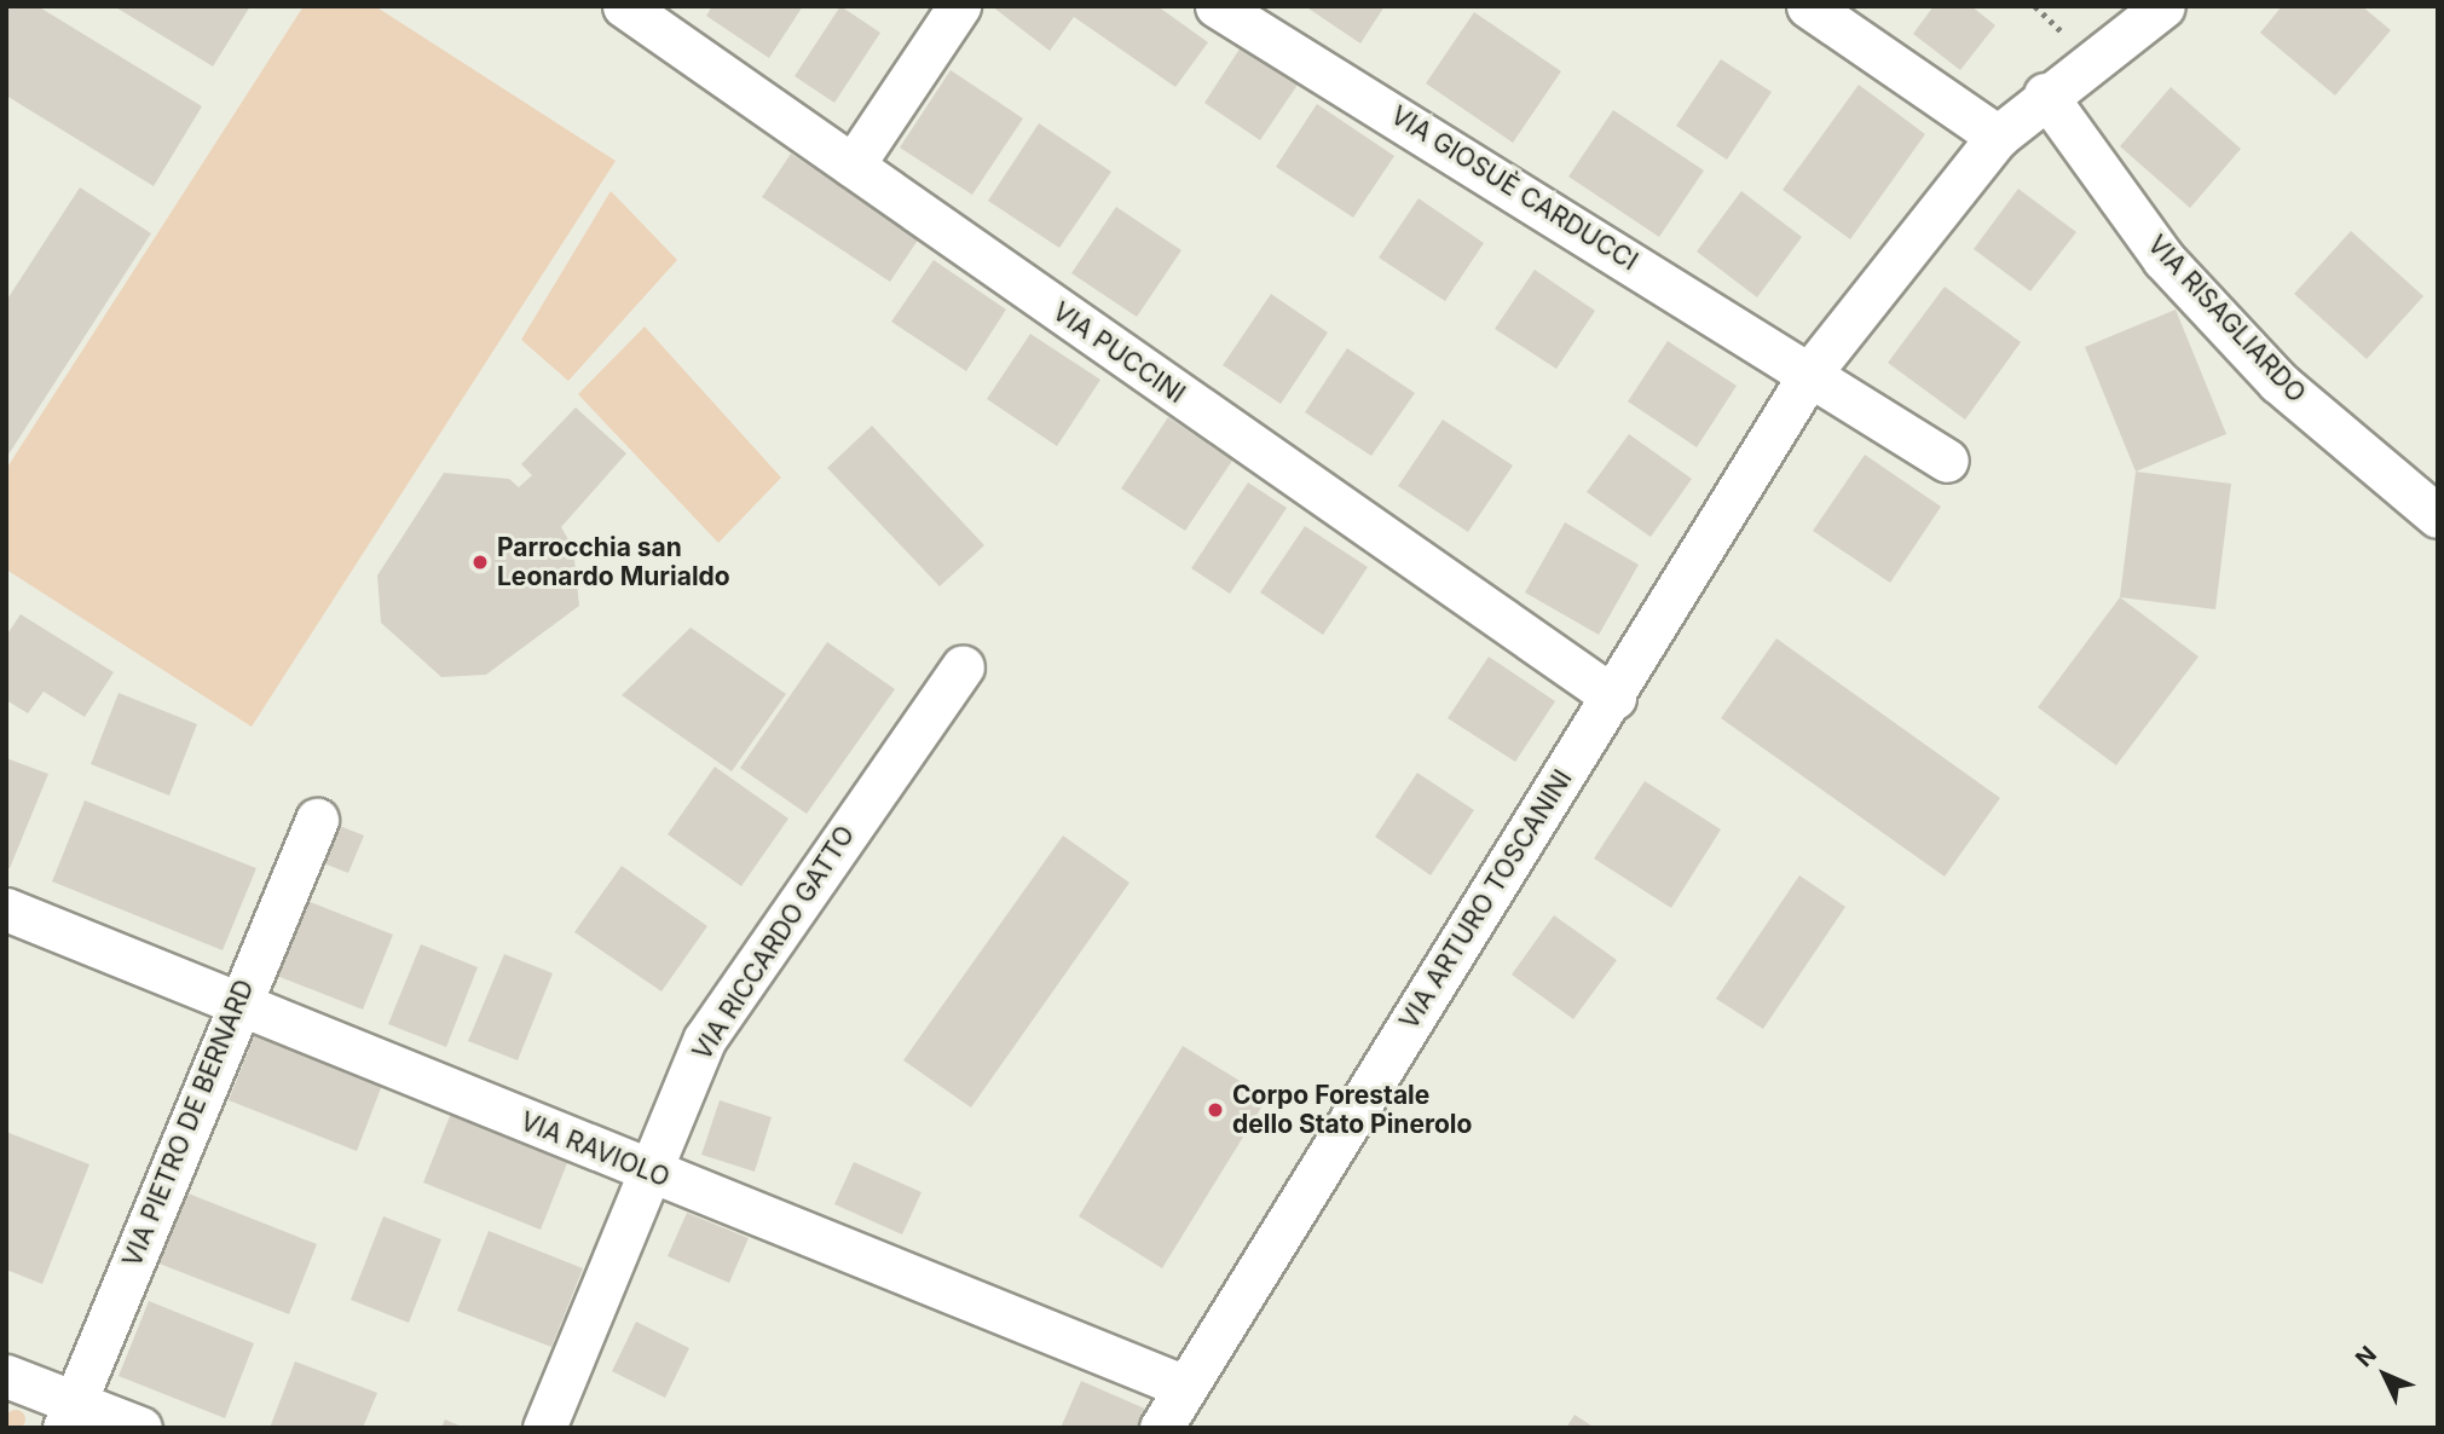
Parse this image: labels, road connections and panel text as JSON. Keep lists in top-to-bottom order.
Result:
{
  "streets": {
    "street": [
      "VIA GIOSUÈ CARDUCCI",
      "VIA RISAGLIARDO",
      "VIA PUCCINI",
      "VIA ARTURO TOSCANINI",
      "VIA RICCARDO GATTO",
      "VIA PIETRO DE BERNARD",
      "VIA RAVIOLO"
    ]
  },
  "crossings": [
    ["VIA GIOSUÈ CARDUCCI", "VIA ARTURO TOSCANINI"],
    ["VIA RISAGLIARDO", "VIA ARTURO TOSCANINI"],
    ["VIA PUCCINI", "VIA ARTURO TOSCANINI"],
    ["VIA ARTURO TOSCANINI", "VIA RAVIOLO"],
    ["VIA RICCARDO GATTO", "VIA RAVIOLO"],
    ["VIA PIETRO DE BERNARD", "VIA RAVIOLO"]
  ],
  "places": ["Parrocchia san Leonardo Murialdo", "Corpo Forestale dello Stato Pinerolo"],
  "north": "top left"
}
